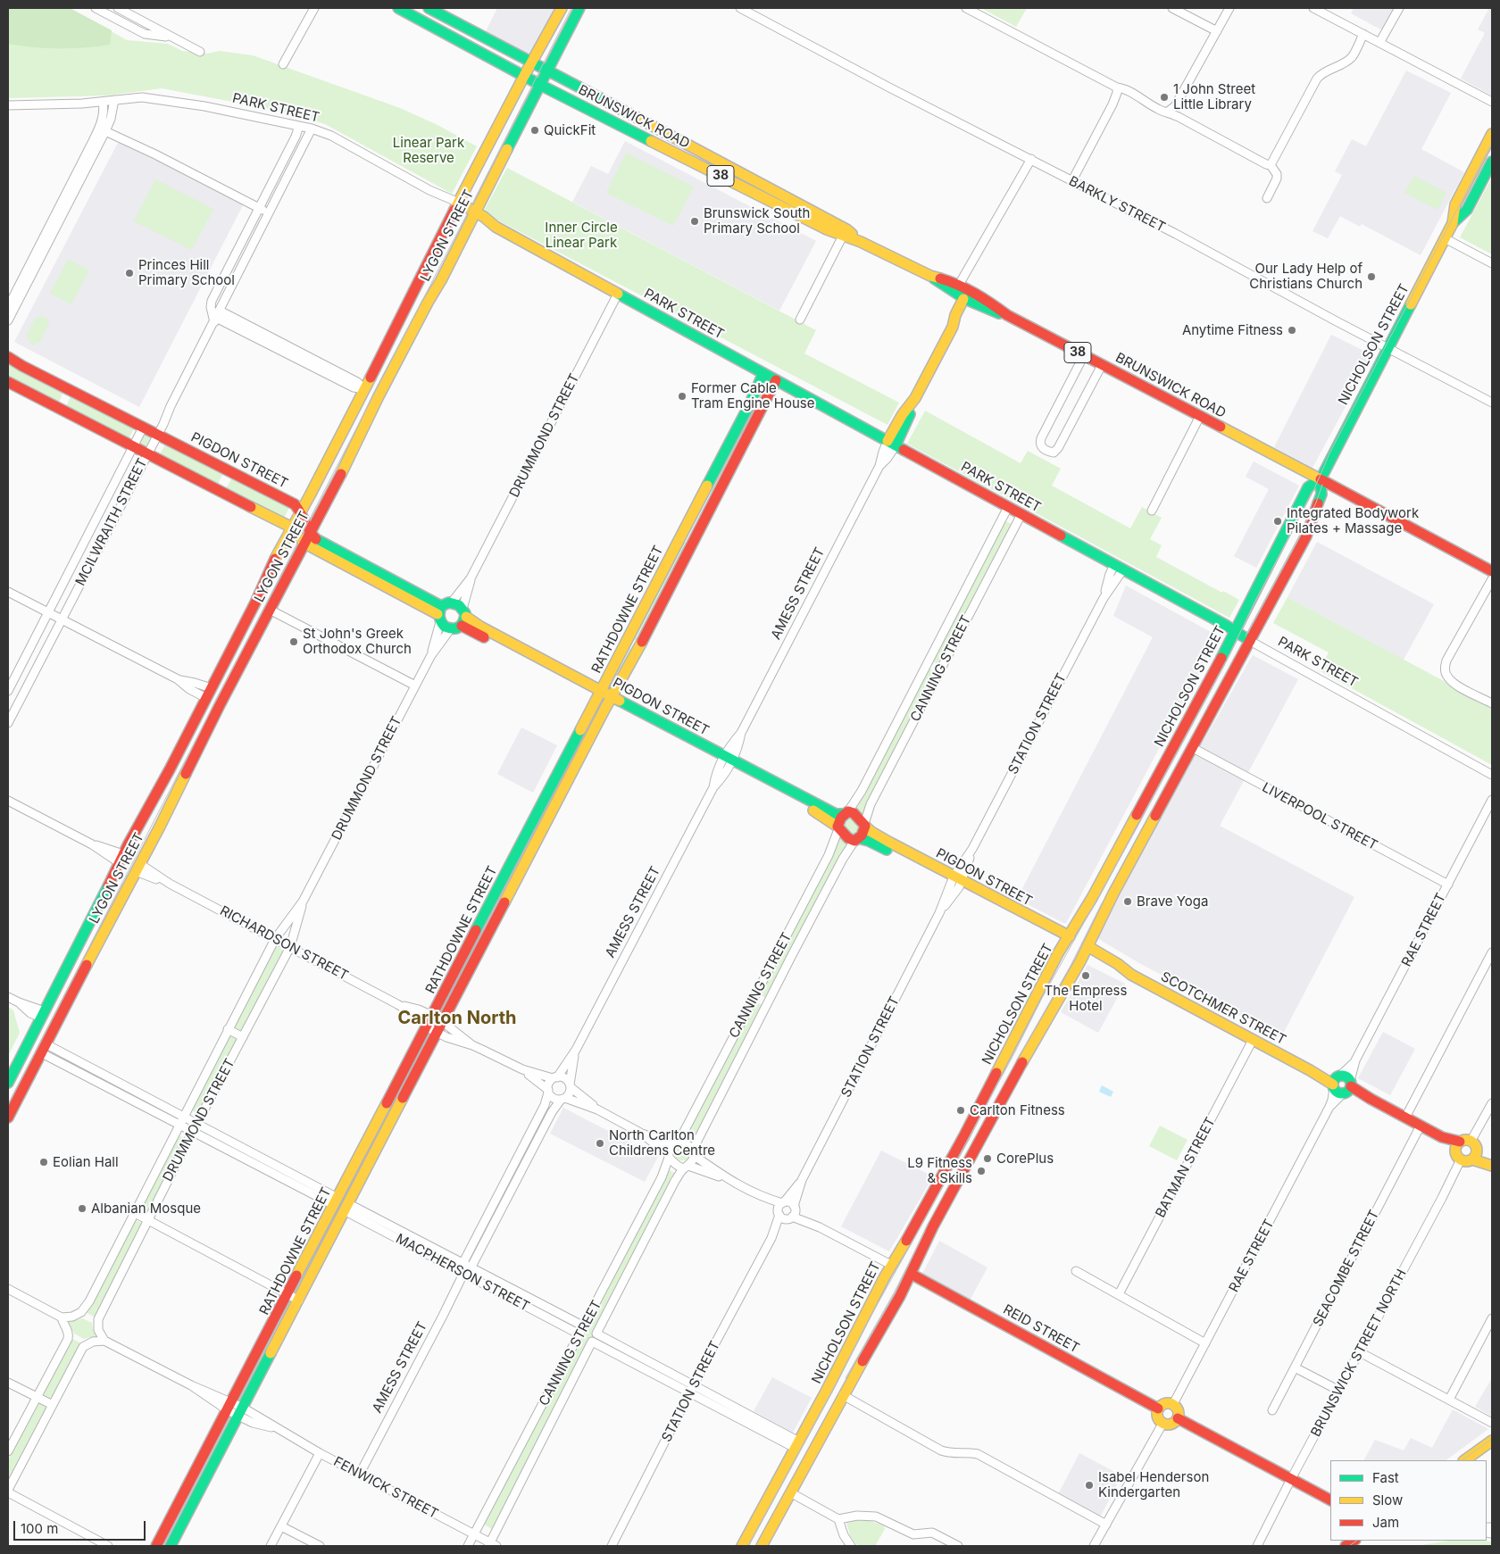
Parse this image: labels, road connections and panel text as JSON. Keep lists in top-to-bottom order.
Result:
{
  "streets": {
    "main road": [
      "PARK STREET",
      "BRUNSWICK ROAD",
      "38",
      "LYGON STREET",
      "NICHOLSON STREET",
      "PIGDON STREET",
      "AMESS STREET",
      "RATHDOWNE STREET",
      "SCOTCHMER STREET",
      "REID STREET"
    ],
    "street": [
      "BARKLY STREET",
      "DRUMMOND STREET",
      "MCILWRAITH STREET",
      "CANNING STREET",
      "STATION STREET",
      "LIVERPOOL STREET",
      "RAE STREET",
      "RICHARDSON STREET",
      "BATMAN STREET",
      "SEACOMBE STREET",
      "MACPHERSON STREET",
      "BRUNSWICK STREET NORTH",
      "FENWICK STREET"
    ]
  },
  "crossings": [
    ["PARK STREET", "LYGON STREET"],
    ["PARK STREET", "NICHOLSON STREET"],
    ["PARK STREET", "DRUMMOND STREET"],
    ["PARK STREET", "MCILWRAITH STREET"],
    ["PARK STREET", "AMESS STREET"],
    ["PARK STREET", "RATHDOWNE STREET"],
    ["PARK STREET", "CANNING STREET"],
    ["PARK STREET", "STATION STREET"],
    ["BRUNSWICK ROAD", "38"],
    ["BRUNSWICK ROAD", "LYGON STREET"],
    ["BRUNSWICK ROAD", "NICHOLSON STREET"],
    ["BRUNSWICK ROAD", "AMESS STREET"],
    ["38", "NICHOLSON STREET"],
    ["BARKLY STREET", "NICHOLSON STREET"],
    ["LYGON STREET", "PIGDON STREET"],
    ["LYGON STREET", "RICHARDSON STREET"],
    ["NICHOLSON STREET", "PIGDON STREET"],
    ["NICHOLSON STREET", "LIVERPOOL STREET"],
    ["NICHOLSON STREET", "SCOTCHMER STREET"],
    ["NICHOLSON STREET", "REID STREET"],
    ["DRUMMOND STREET", "PIGDON STREET"],
    ["DRUMMOND STREET", "RICHARDSON STREET"],
    ["DRUMMOND STREET", "FENWICK STREET"],
    ["PIGDON STREET", "MCILWRAITH STREET"],
    ["PIGDON STREET", "AMESS STREET"],
    ["PIGDON STREET", "RATHDOWNE STREET"],
    ["PIGDON STREET", "CANNING STREET"],
    ["PIGDON STREET", "STATION STREET"],
    ["PIGDON STREET", "SCOTCHMER STREET"],
    ["AMESS STREET", "RICHARDSON STREET"],
    ["AMESS STREET", "MACPHERSON STREET"],
    ["AMESS STREET", "FENWICK STREET"],
    ["RATHDOWNE STREET", "RICHARDSON STREET"],
    ["RATHDOWNE STREET", "MACPHERSON STREET"],
    ["RATHDOWNE STREET", "FENWICK STREET"],
    ["CANNING STREET", "MACPHERSON STREET"],
    ["CANNING STREET", "FENWICK STREET"],
    ["LIVERPOOL STREET", "RAE STREET"],
    ["RAE STREET", "SCOTCHMER STREET"],
    ["RAE STREET", "REID STREET"],
    ["SCOTCHMER STREET", "BATMAN STREET"],
    ["SCOTCHMER STREET", "SEACOMBE STREET"],
    ["SCOTCHMER STREET", "BRUNSWICK STREET NORTH"]
  ],
  "districts": ["Carlton North"],
  "parks": ["Linear Park Reserve", "Inner Circle Linear Park"],
  "places": [
    "1 John Street Little Library",
    "QuickFit",
    "Brunswick South Primary School",
    "Princes Hill Primary School",
    "Our Lady Help of Christians Church",
    "Anytime Fitness",
    "Former Cable Tram Engine House",
    "Integrated Bodywork Pilates + Massage",
    "St John's Greek Orthodox Church",
    "Brave Yoga",
    "The Empress Hotel",
    "Carlton Fitness",
    "North Carlton Childrens Centre",
    "CorePlus",
    "Eolian Hall",
    "L9 Fitness & Skills",
    "Albanian Mosque",
    "Isabel Henderson Kindergarten"
  ],
  "legend": ["Fast", "Slow", "Jam"],
  "scale_bar": "100 m"
}
